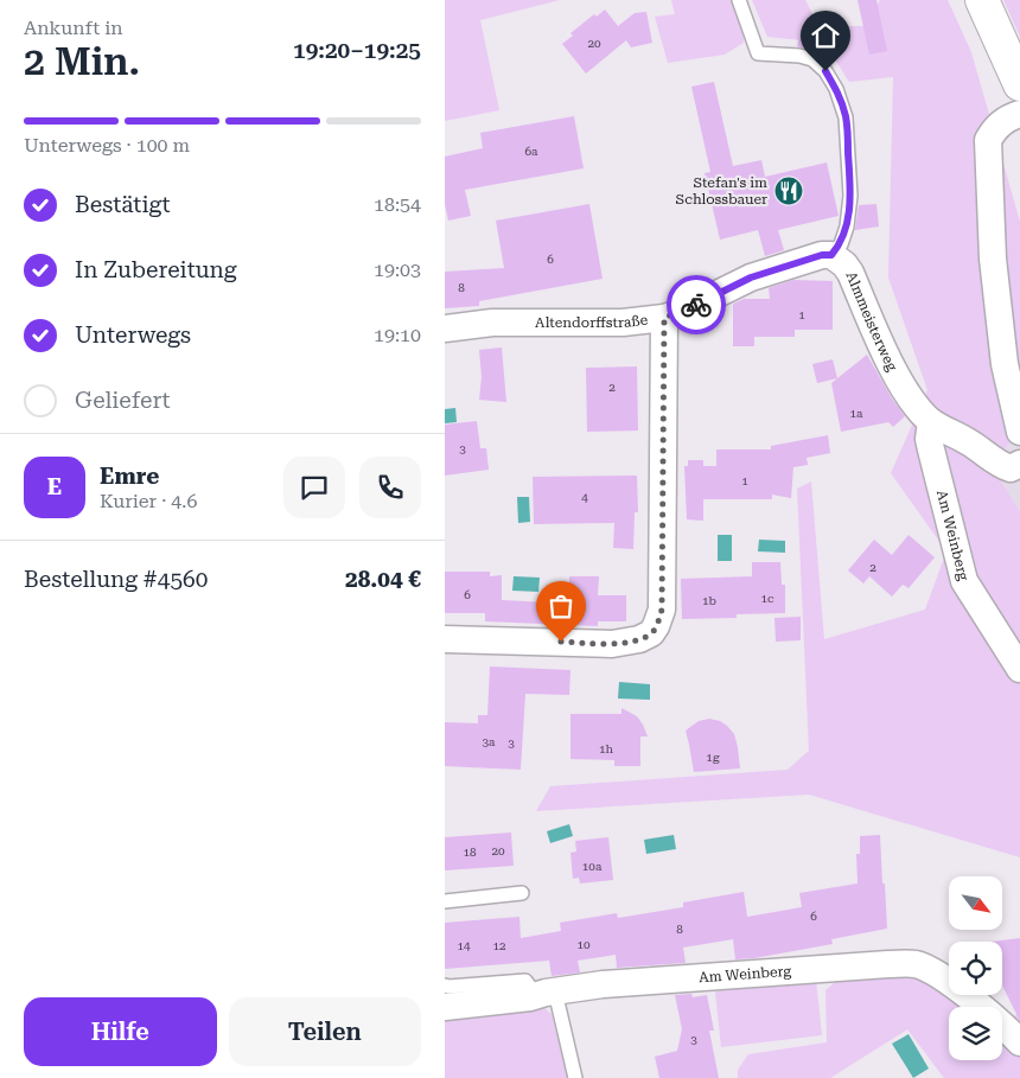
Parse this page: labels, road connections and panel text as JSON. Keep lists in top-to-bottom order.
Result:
{
  "streets": {
    "street": ["Altendorffstraße", "Almmeisterweg", "Am Weinberg"]
  },
  "crossings": [
    ["Altendorffstraße", "Almmeisterweg"],
    ["Almmeisterweg", "Am Weinberg"]
  ],
  "places": {
    "restaurant": ["Stefan's im Schlossbauer"]
  },
  "house_numbers": [
    "20",
    "6a",
    "6",
    "8",
    "1",
    "2",
    "1a",
    "3",
    "1",
    "4",
    "2",
    "6",
    "1c",
    "1b",
    "3a",
    "3",
    "1h",
    "1g",
    "20",
    "18",
    "10a",
    "6",
    "8",
    "10",
    "14",
    "12",
    "3"
  ],
  "north": "bottom right",
  "page": {
    "heading": ["2 Min.", "Ankunft in", "19:20–19:25"],
    "panel": [
      "Emre",
      "Kurier · 4.6",
      "Bestellung #4560",
      "28.04 €"
    ],
    "bar": "Unterwegs · 100 m",
    "list": [
      ["Bestätigt", "18:54"],
      ["In Zubereitung", "19:03"],
      ["Unterwegs", "19:10"],
      "Geliefert"
    ],
    "round": "E",
    "buttons": ["Hilfe", "Teilen"]
  }
}
